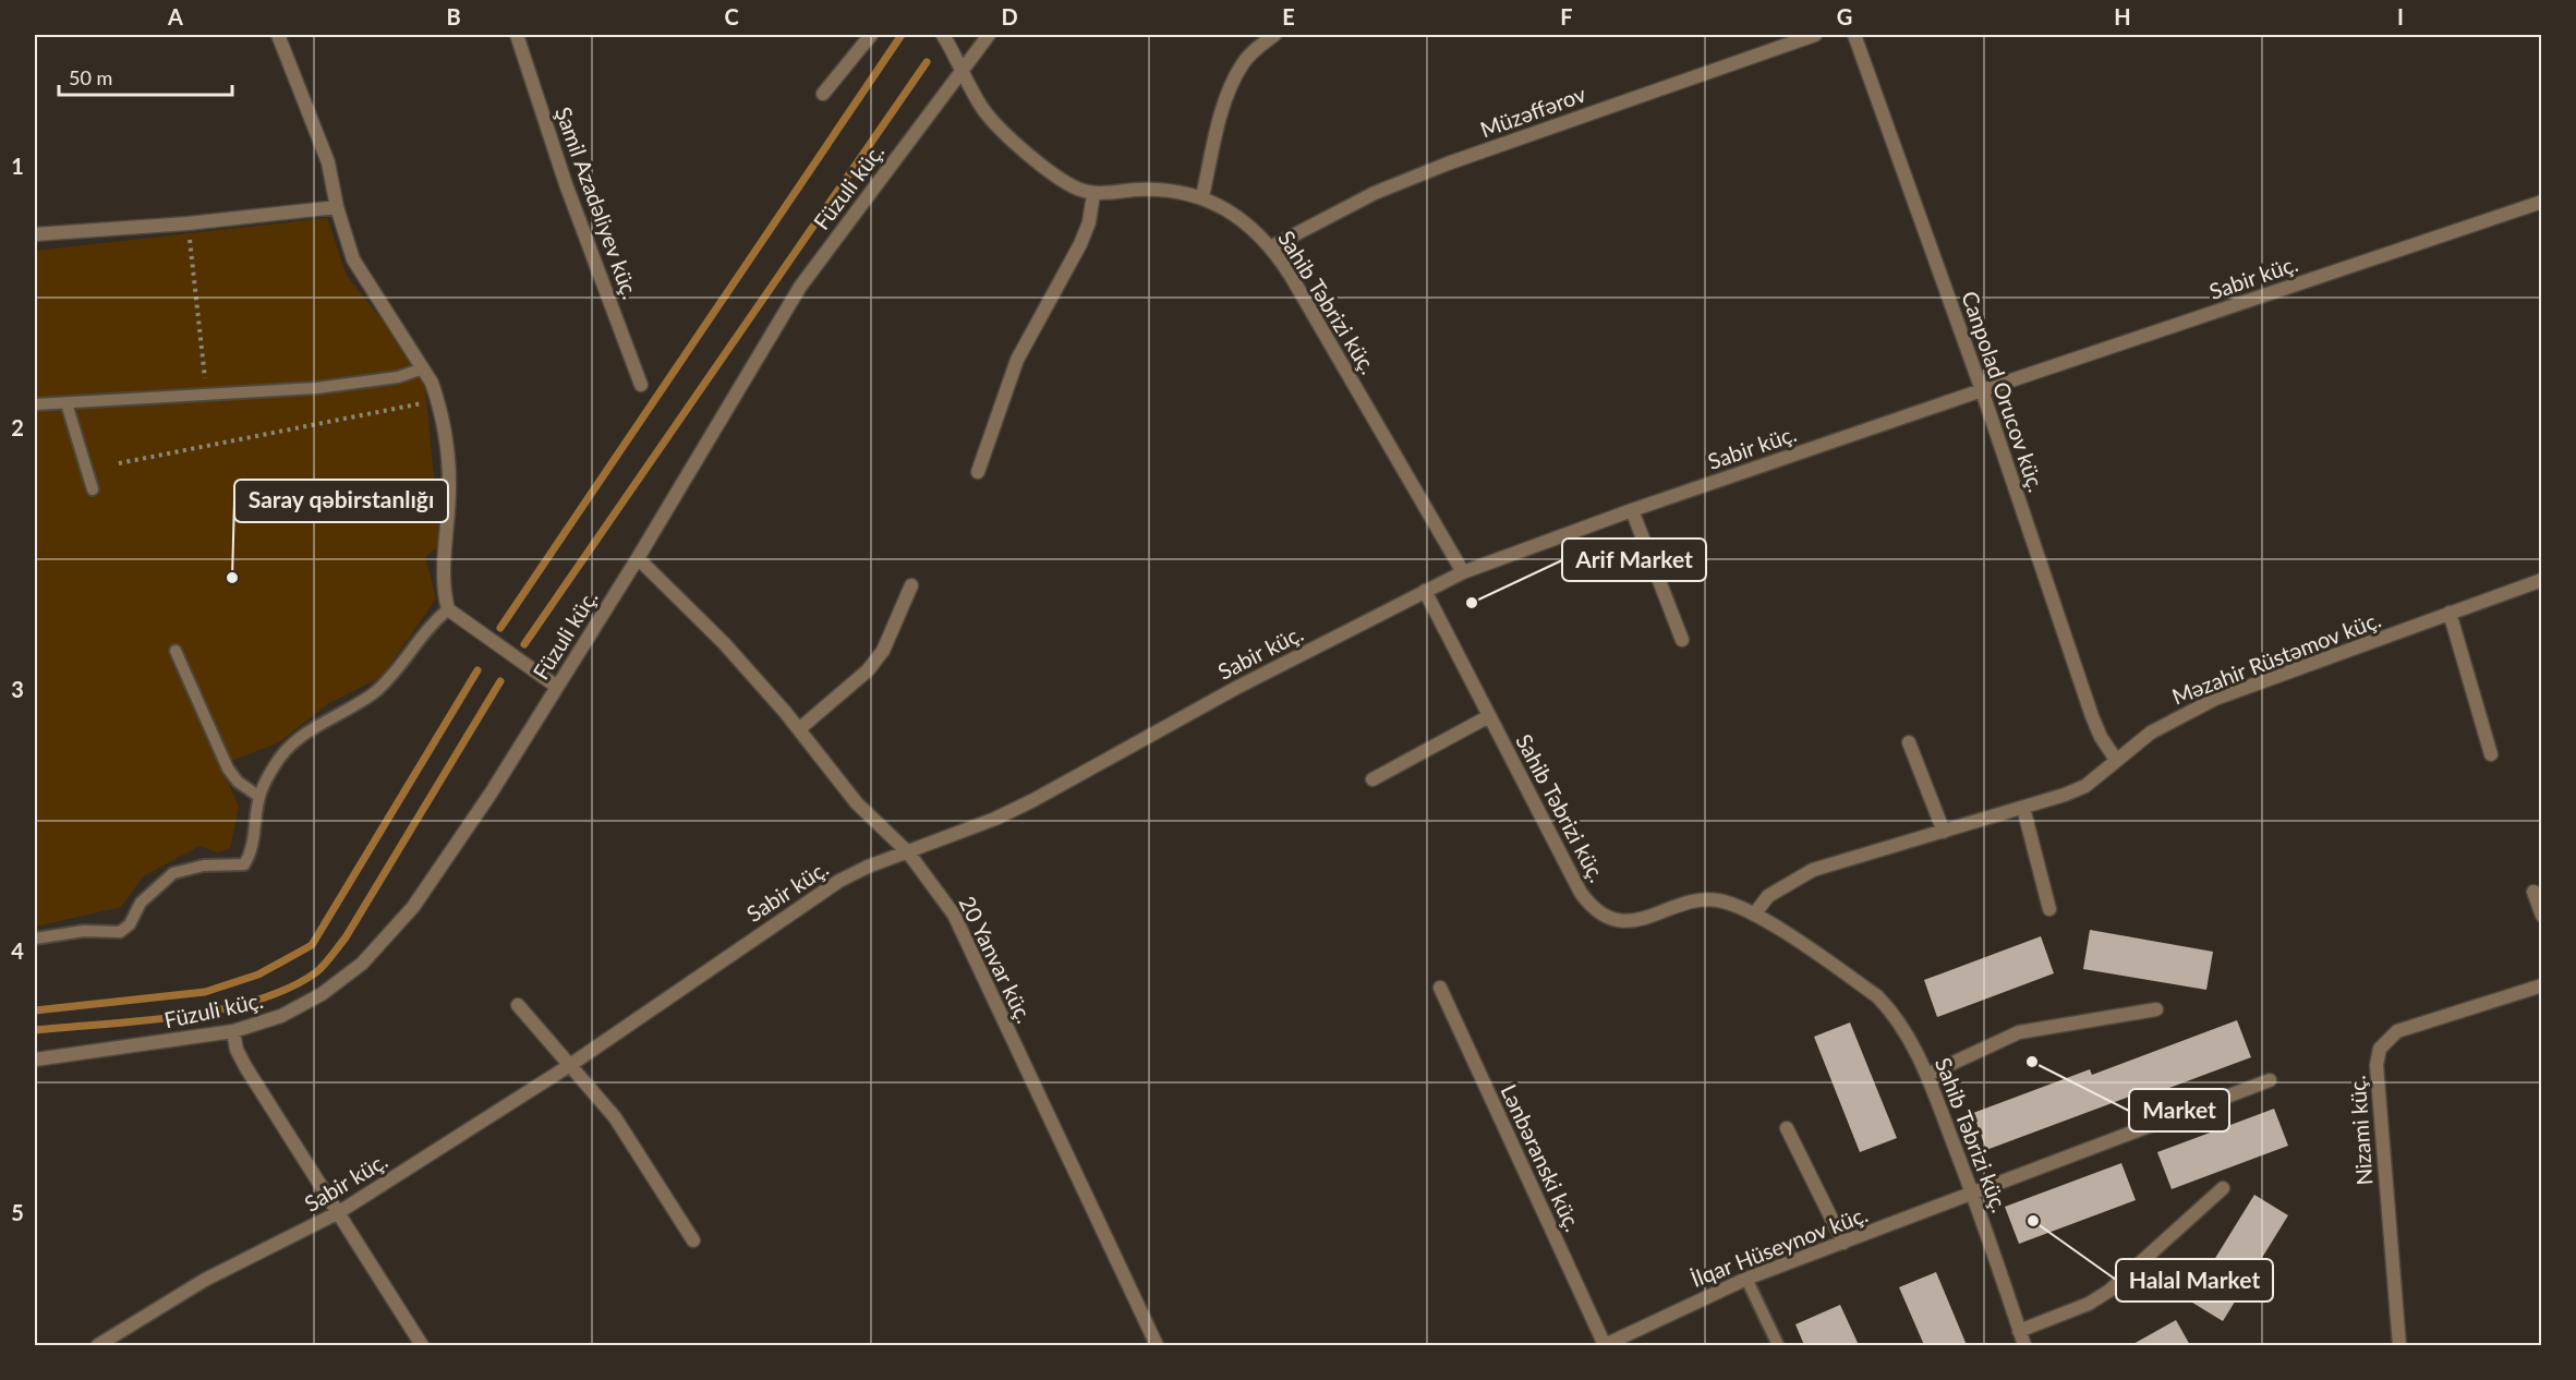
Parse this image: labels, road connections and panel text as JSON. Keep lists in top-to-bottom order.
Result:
{
  "streets": {
    "street": [
      "Müzəffərov",
      "Füzuli küç.",
      "Şamil Azadəliyev küç.",
      "Sabir küç.",
      "Sahib Təbrizi küç.",
      "Canpolad Orucov küç.",
      "Məzahir Rüstəmov küç.",
      "20 Yanvar küç.",
      "Nizami küç.",
      "Lənbəranski küç.",
      "İlqar Hüseynov küç."
    ]
  },
  "crossings": [
    ["Müzəffərov", "Sahib Təbrizi küç."],
    ["Füzuli küç.", "Sahib Təbrizi küç."],
    ["Füzuli küç.", "20 Yanvar küç."],
    ["Sabir küç.", "Sahib Təbrizi küç."],
    ["Sabir küç.", "Canpolad Orucov küç."],
    ["Sabir küç.", "20 Yanvar küç."],
    ["Sahib Təbrizi küç.", "Məzahir Rüstəmov küç."],
    ["Sahib Təbrizi küç.", "İlqar Hüseynov küç."],
    ["Canpolad Orucov küç.", "Məzahir Rüstəmov küç."],
    ["Lənbəranski küç.", "İlqar Hüseynov küç."]
  ],
  "places": [
    "Saray qəbirstanlığı",
    "Arif Market",
    "Market",
    "Halal Market"
  ],
  "scale_bar": "50 m",
  "grid": {
    "columns": [
      "A",
      "B",
      "C",
      "D",
      "E",
      "F",
      "G",
      "H",
      "I"
    ],
    "rows": [
      "1",
      "2",
      "3",
      "4",
      "5"
    ]
  }
}
